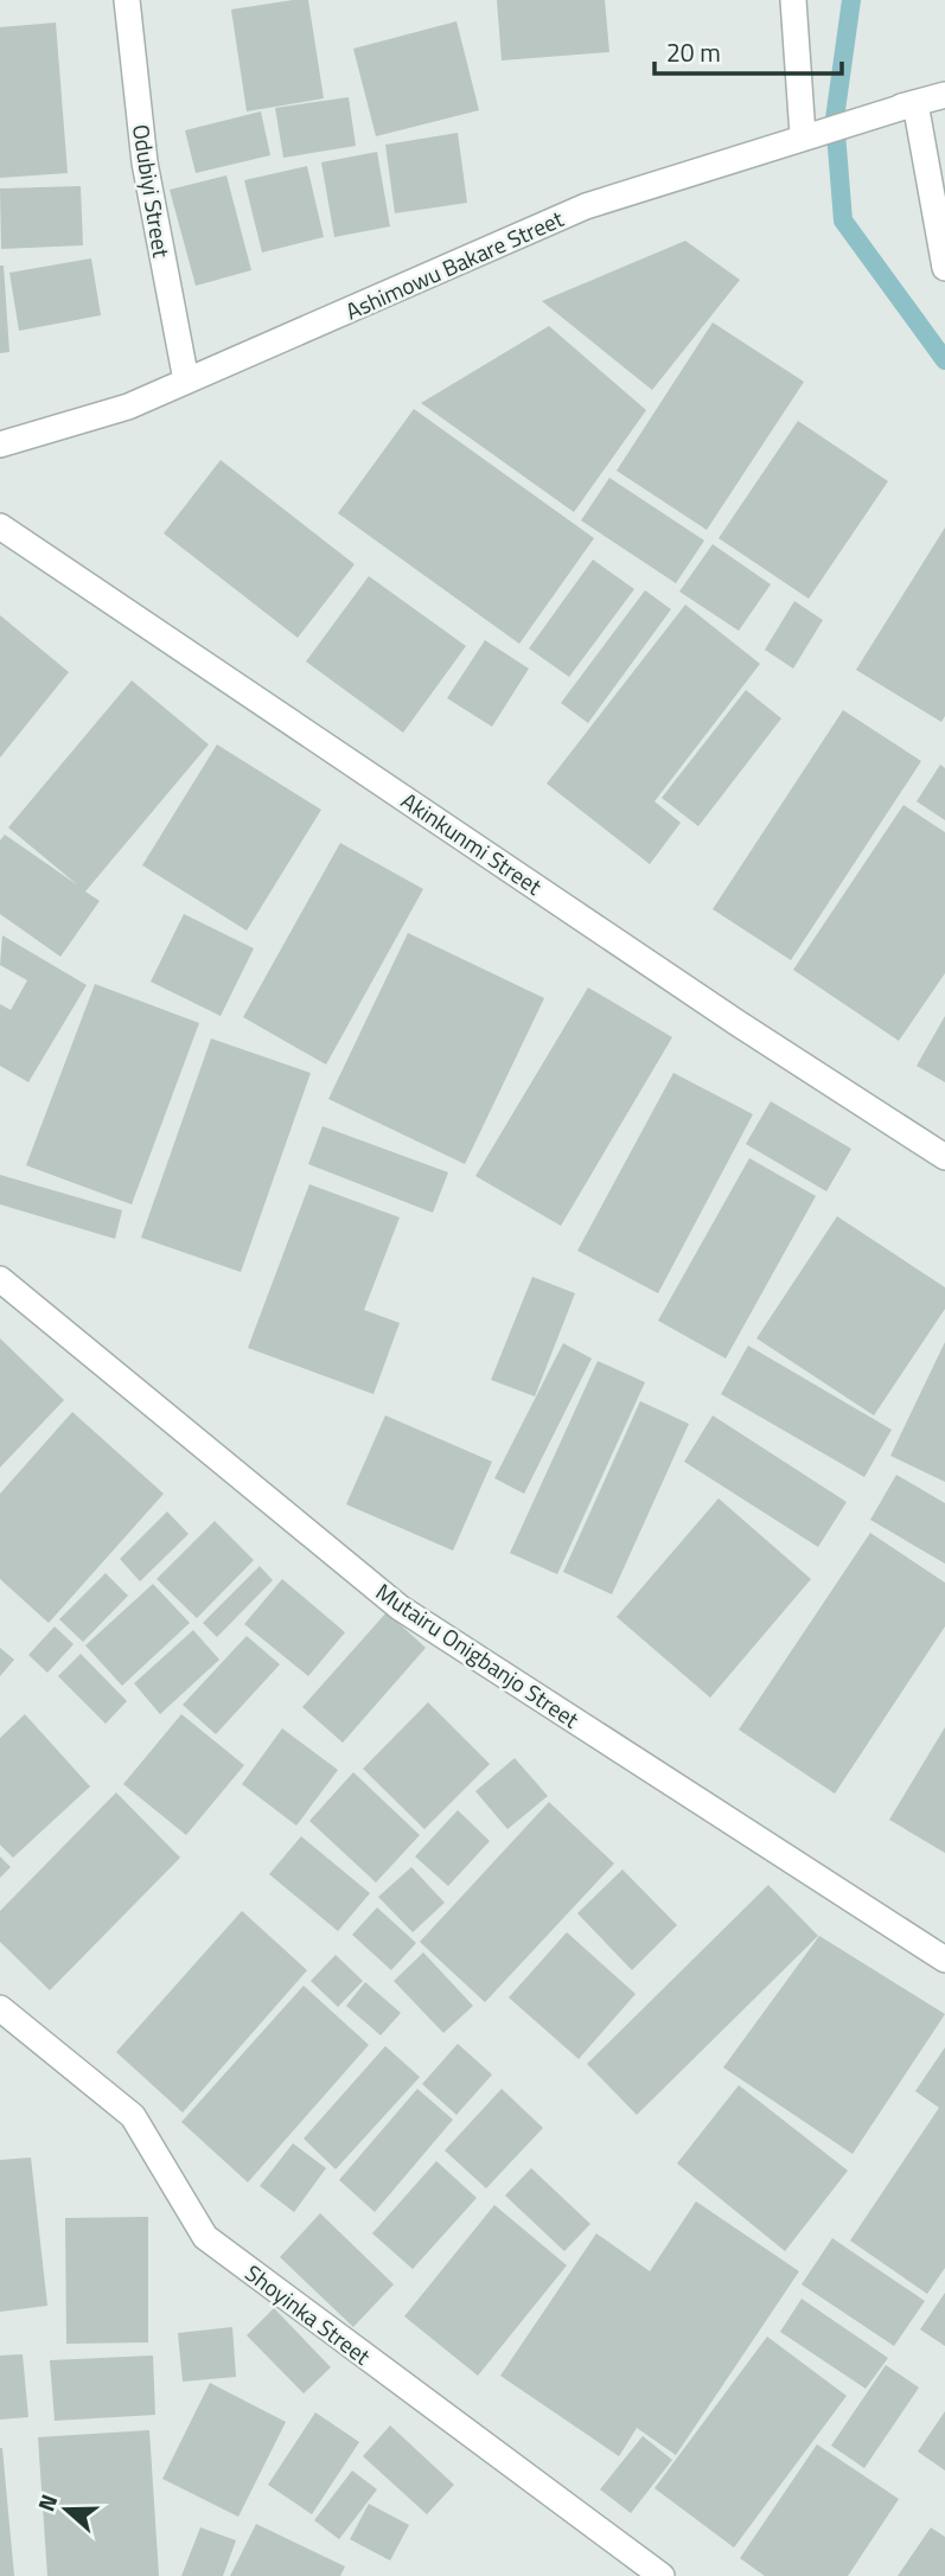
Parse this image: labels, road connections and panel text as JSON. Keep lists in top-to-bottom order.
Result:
{
  "streets": {
    "street": [
      "Odubiyi Street",
      "Ashimowu Bakare Street",
      "Akinkunmi Street",
      "Mutairu Onigbanjo Street",
      "Shoyinka Street"
    ]
  },
  "crossings": [
    ["Odubiyi Street", "Ashimowu Bakare Street"]
  ],
  "scale_bar": "20 m",
  "north": "left"
}
